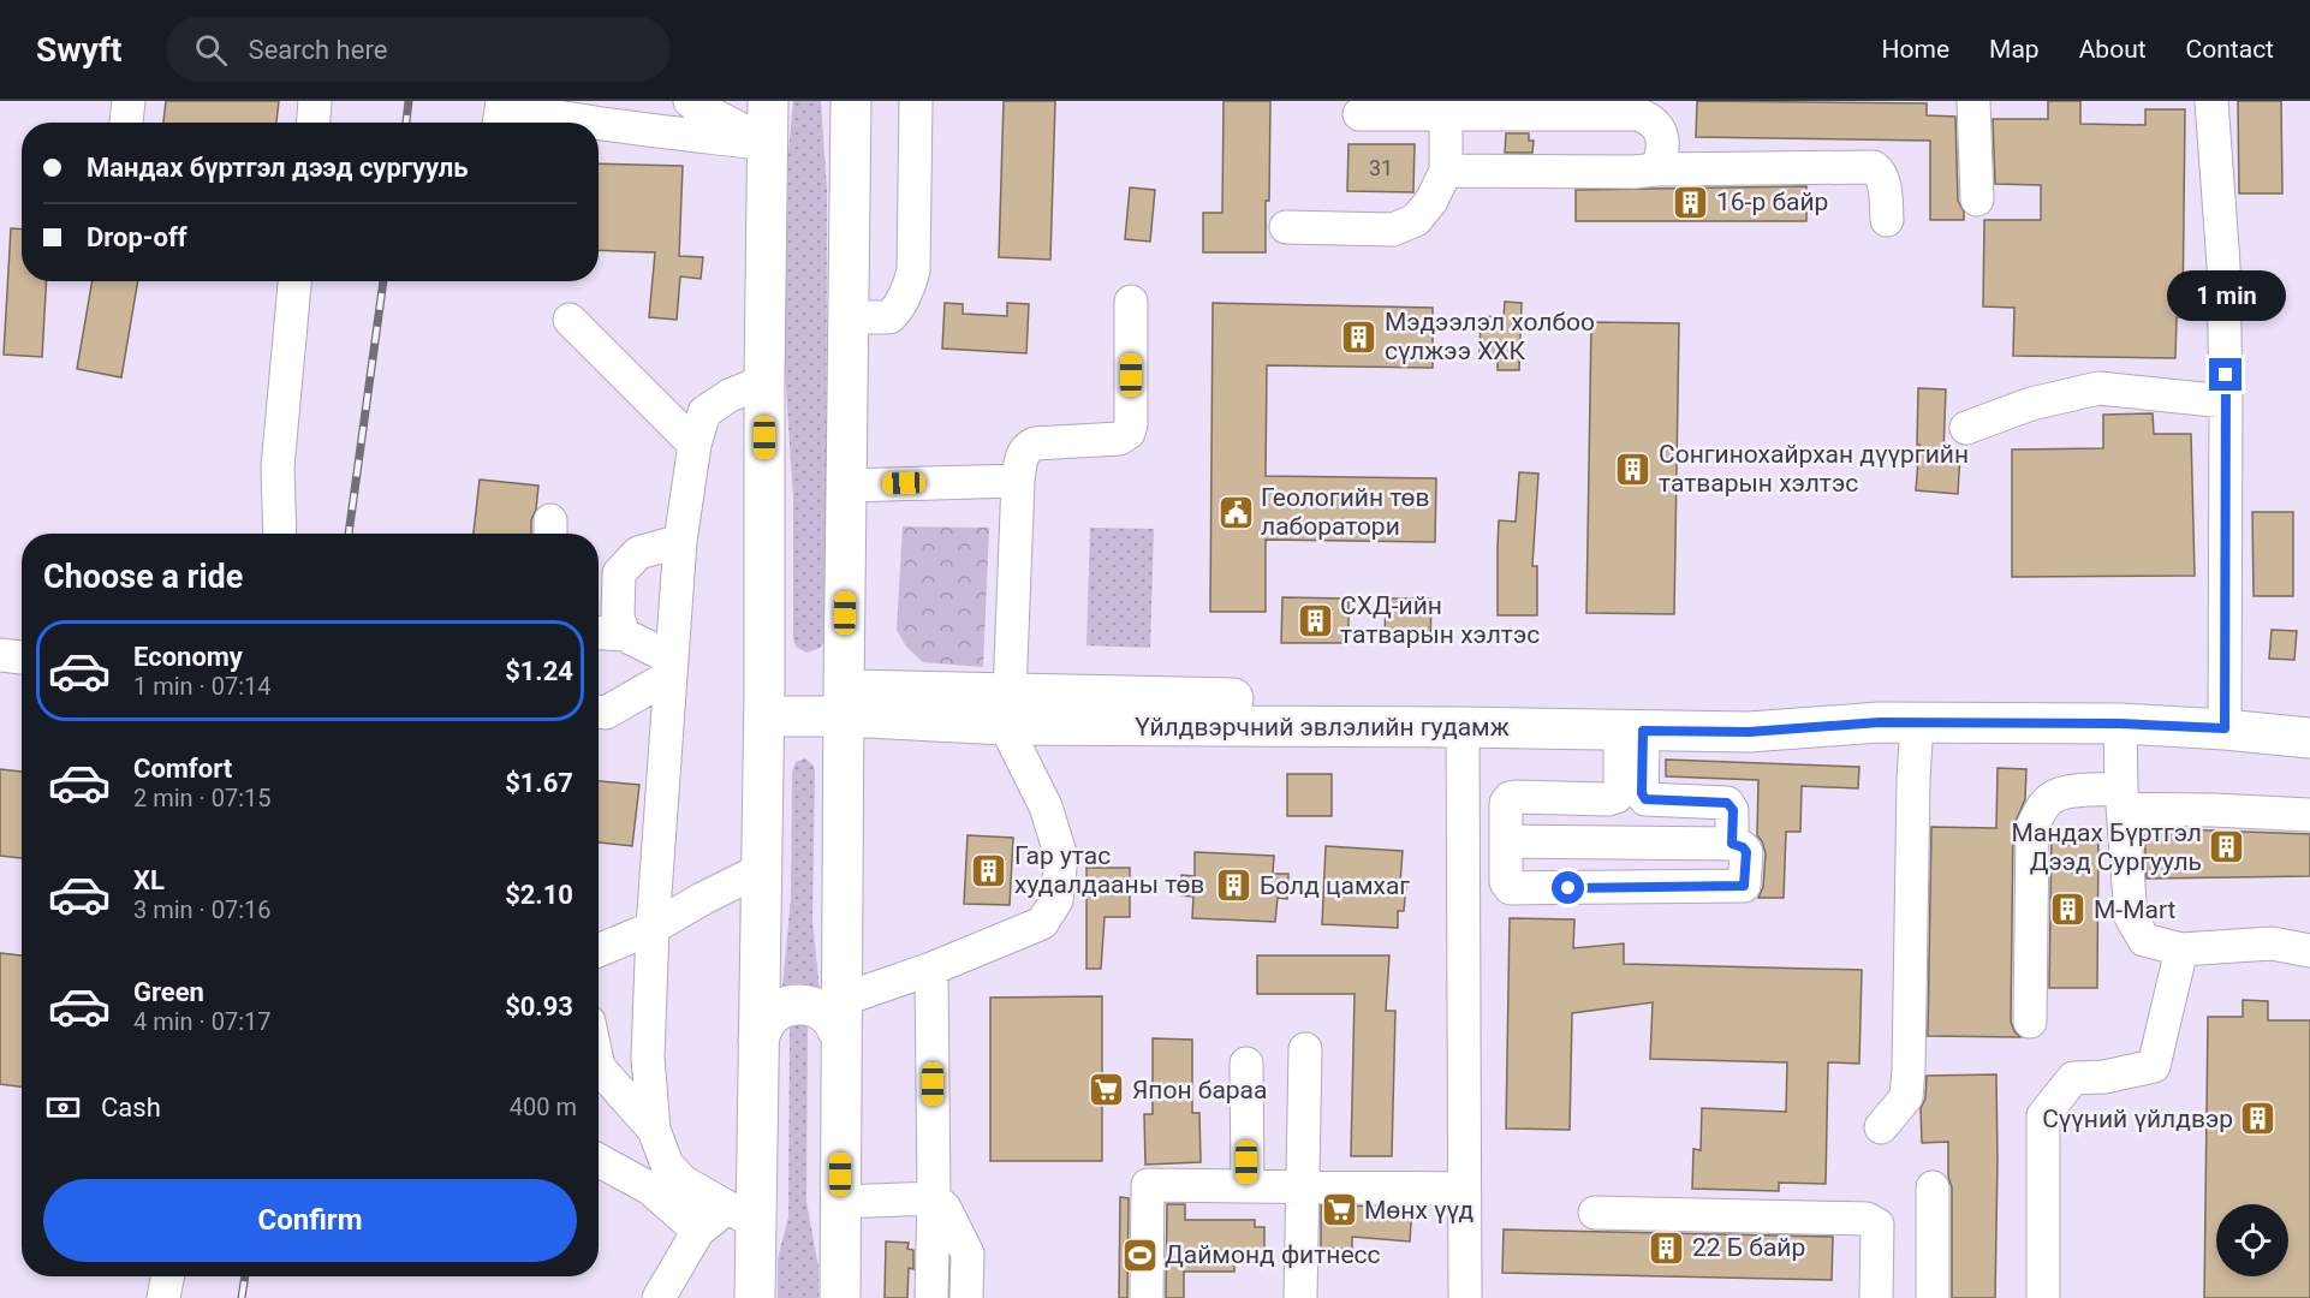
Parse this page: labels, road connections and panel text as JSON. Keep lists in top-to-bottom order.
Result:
{
  "streets": {
    "main road": ["Үйлдвэрчний эвлэлийн гудамж"]
  },
  "places": {
    "building": [
      "16-р байр",
      "Мэдээлэл холбоо сүлжээ ХХК",
      "Сонгинохайрхан дүүргийн татварын хэлтэс",
      "СХД-ийн татварын хэлтэс",
      "Мандах Бүртгэл Дээд Сургууль",
      "Гар утас худалдааны төв",
      "Болд цамхаг",
      "M-Mart",
      "Сүүний үйлдвэр",
      "22 Б байр"
    ],
    "public building": ["Геологийн төв лаборатори"],
    "supermarket": ["Япон бараа", "Мөнх үүд"],
    "sports": ["Даймонд фитнесс"]
  },
  "house_numbers": ["31"],
  "page": {
    "header": "Swyft",
    "search": "Search here",
    "nav": [
      "Home",
      "Map",
      "About",
      "Contact"
    ],
    "banner": ["Мандах бүртгэл дээд сургууль", "Drop-off"],
    "bubble": "1 min",
    "heading": "Choose a ride",
    "list": [
      {
        "name": "Economy",
        "note": "1 min · 07:14",
        "value": "$1.24"
      },
      {
        "name": "Comfort",
        "note": "2 min · 07:15",
        "value": "$1.67"
      },
      {
        "name": "XL",
        "note": "3 min · 07:16",
        "value": "$2.10"
      },
      {
        "name": "Green",
        "note": "4 min · 07:17",
        "value": "$0.93"
      }
    ],
    "pay": ["Cash", "400 m"],
    "buttons": "Confirm"
  }
}
